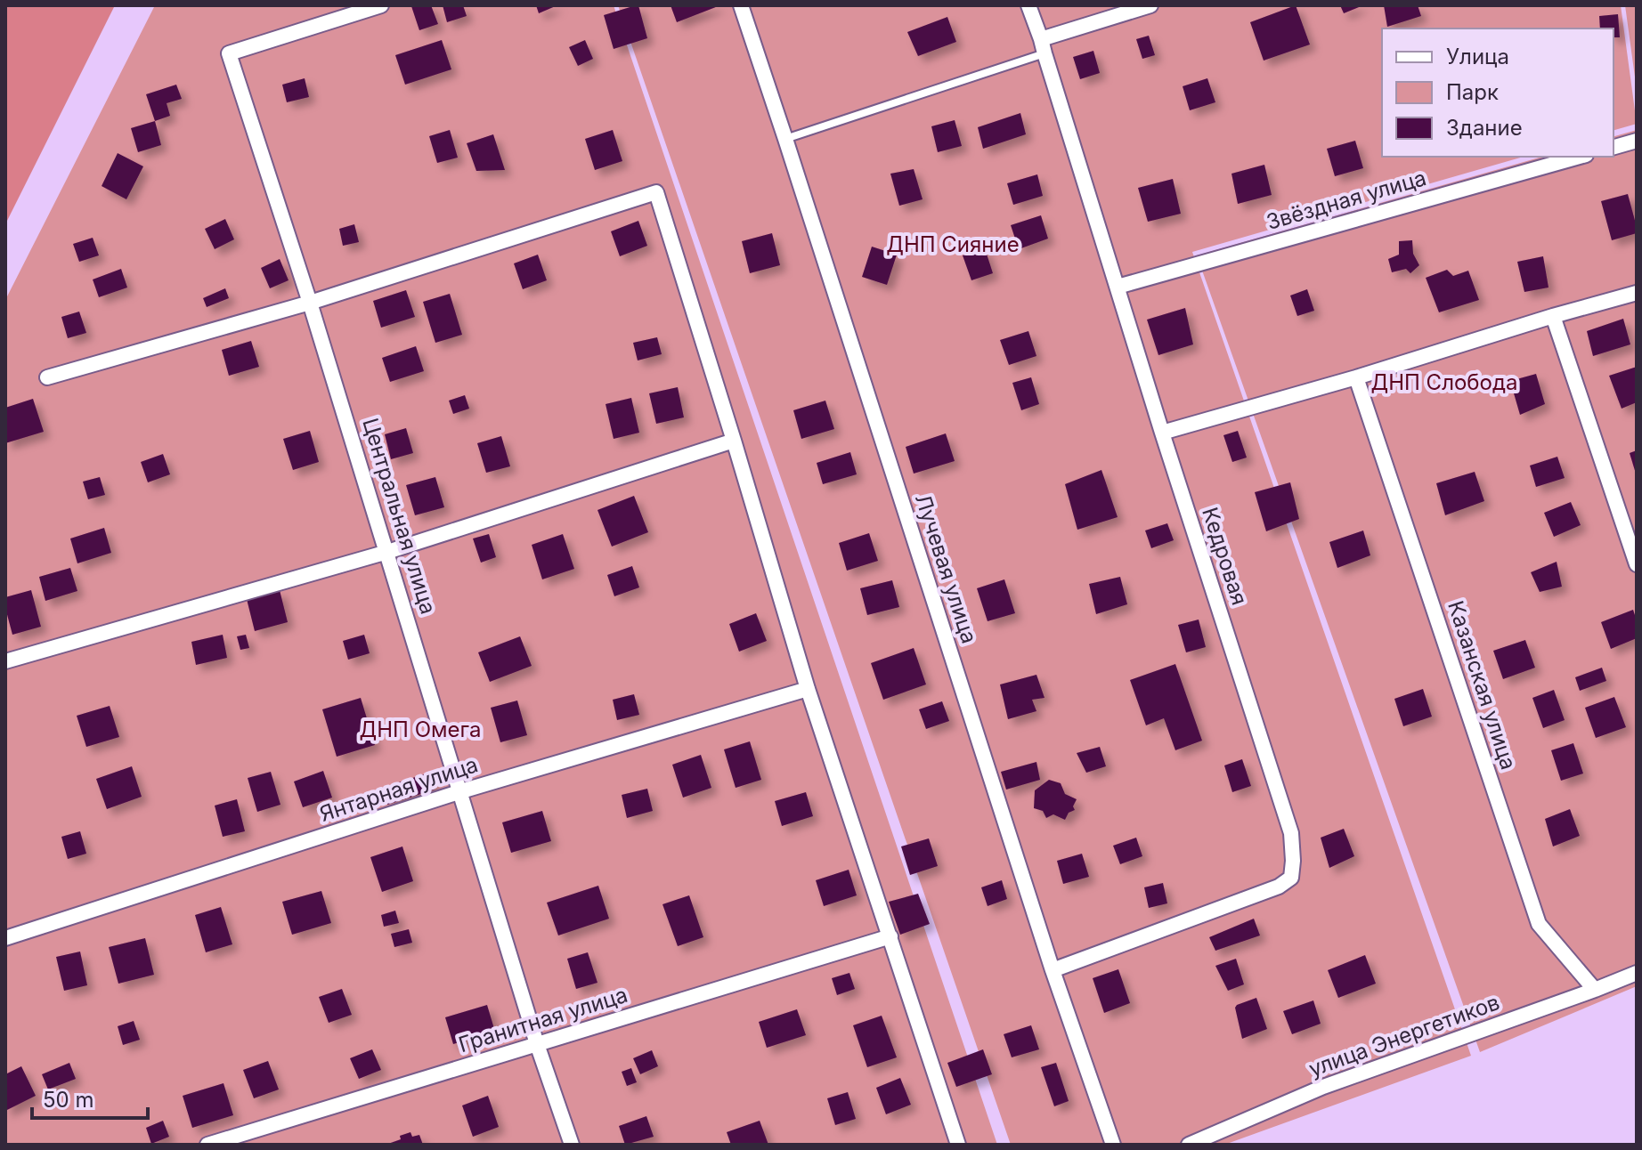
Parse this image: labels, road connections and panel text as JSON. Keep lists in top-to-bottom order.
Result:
{
  "streets": {
    "street": [
      "Звёздная улица",
      "Центральная улица",
      "Кедровая",
      "Лучевая улица",
      "Казанская улица",
      "Янтарная улица",
      "Гранитная улица",
      "улица Энергетиков"
    ]
  },
  "crossings": [
    ["Звёздная улица", "Кедровая"],
    ["Центральная улица", "Янтарная улица"],
    ["Центральная улица", "Гранитная улица"],
    ["Кедровая", "Лучевая улица"],
    ["Казанская улица", "улица Энергетиков"]
  ],
  "parks": ["ДНП Сияние", "ДНП Слобода", "ДНП Омега"],
  "legend": ["Улица", "Парк", "Здание"],
  "scale_bar": "50 m"
}
